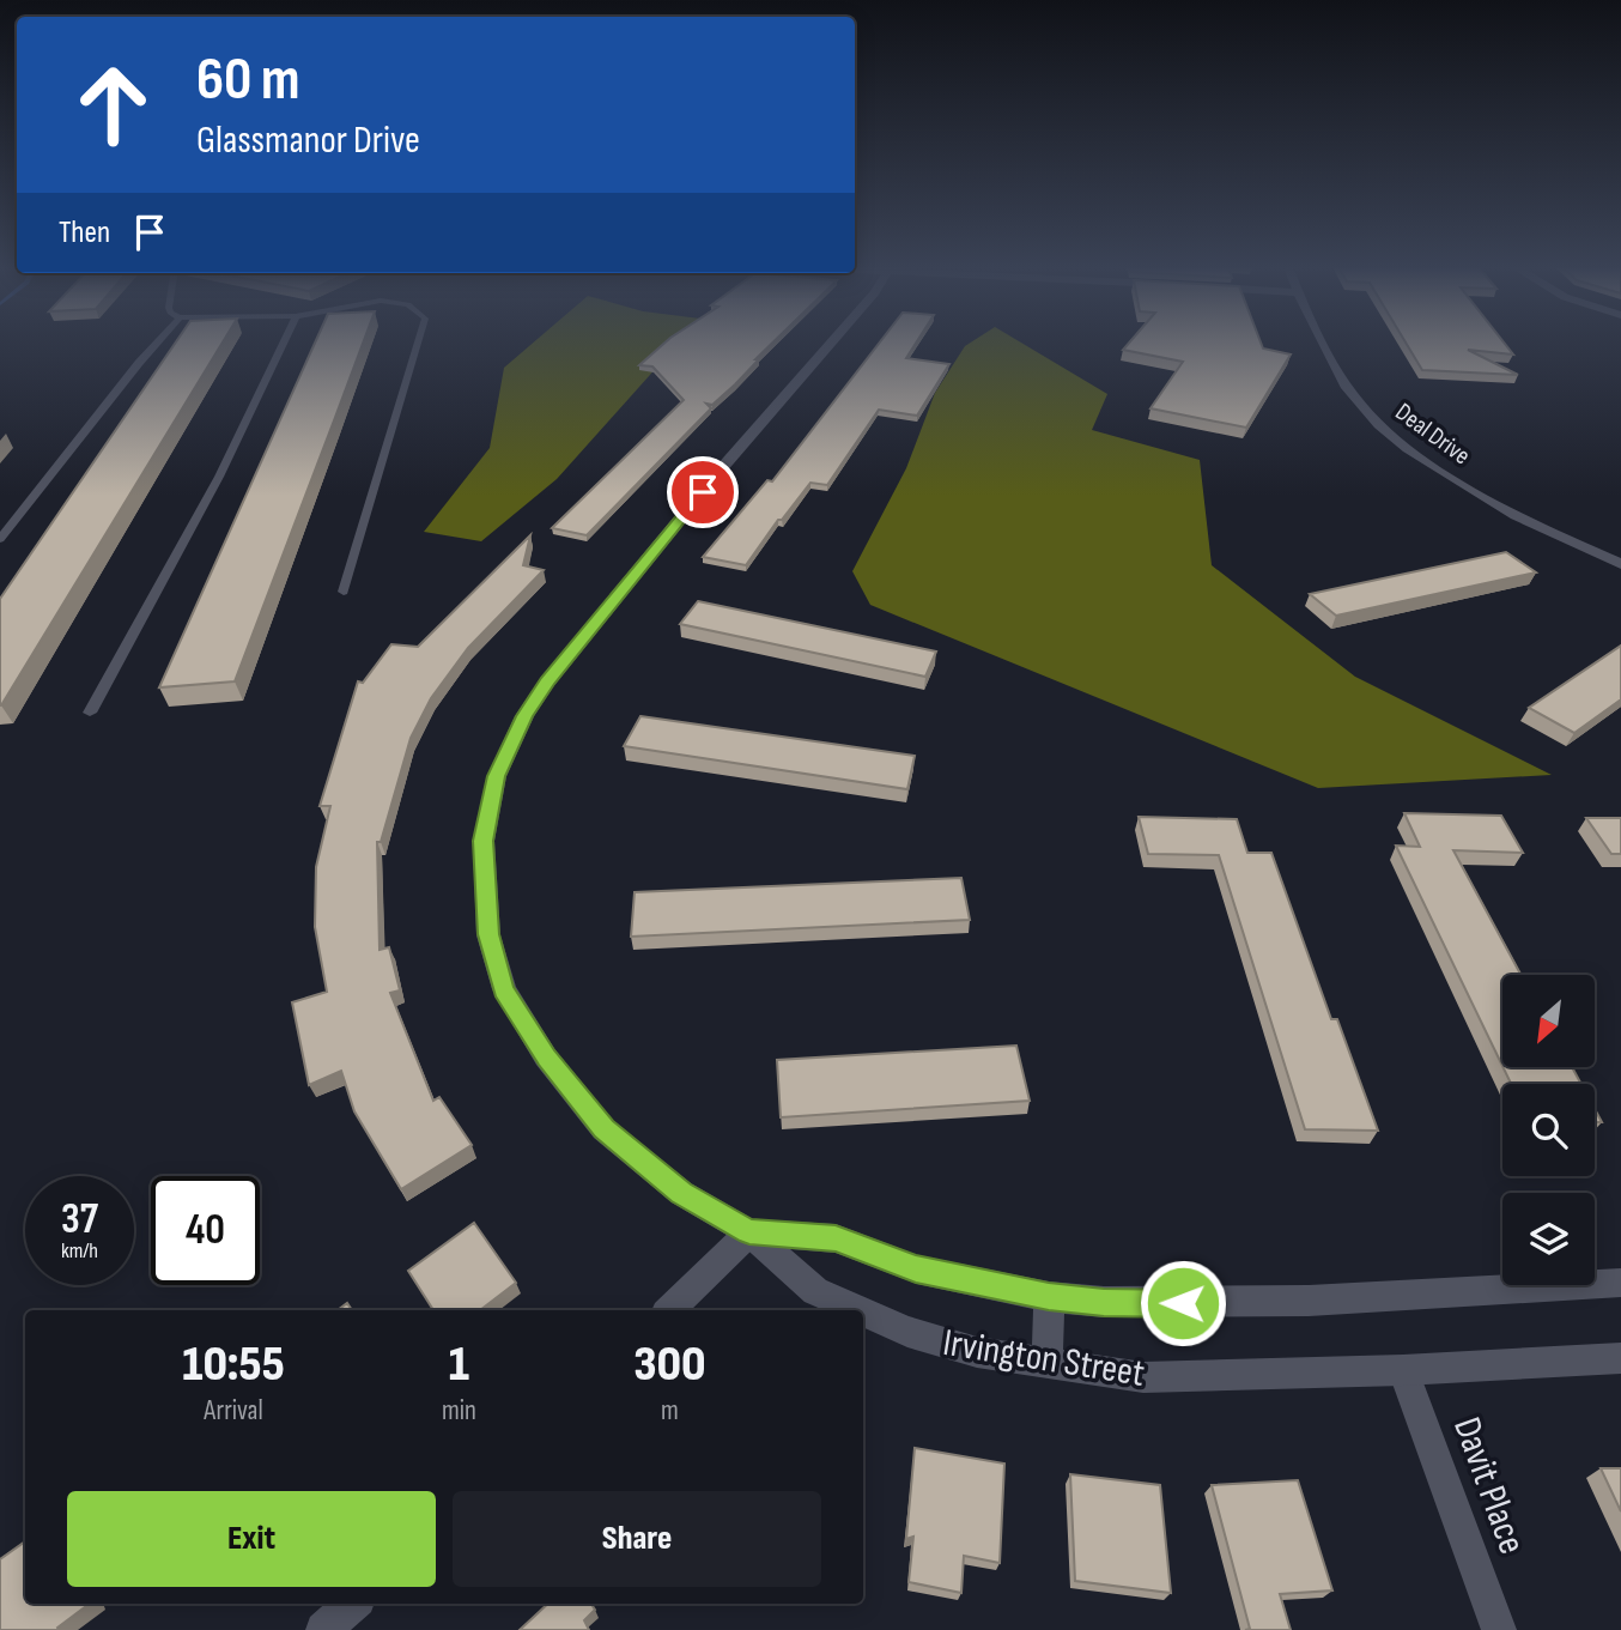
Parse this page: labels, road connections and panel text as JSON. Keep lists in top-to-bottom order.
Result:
{
  "streets": {
    "street": ["Deal Drive", "Irvington Street", "Davit Place"]
  },
  "crossings": [
    ["Irvington Street", "Davit Place"]
  ],
  "north": "bottom left",
  "page": {
    "turn": ["60 m", "Glassmanor Drive"],
    "then": "Then",
    "speed": "37 km/h",
    "limit": "40",
    "eta": [
      "10:55",
      "Arrival",
      "1",
      "min",
      "300",
      "m"
    ],
    "buttons": ["Exit", "Share"]
  }
}
